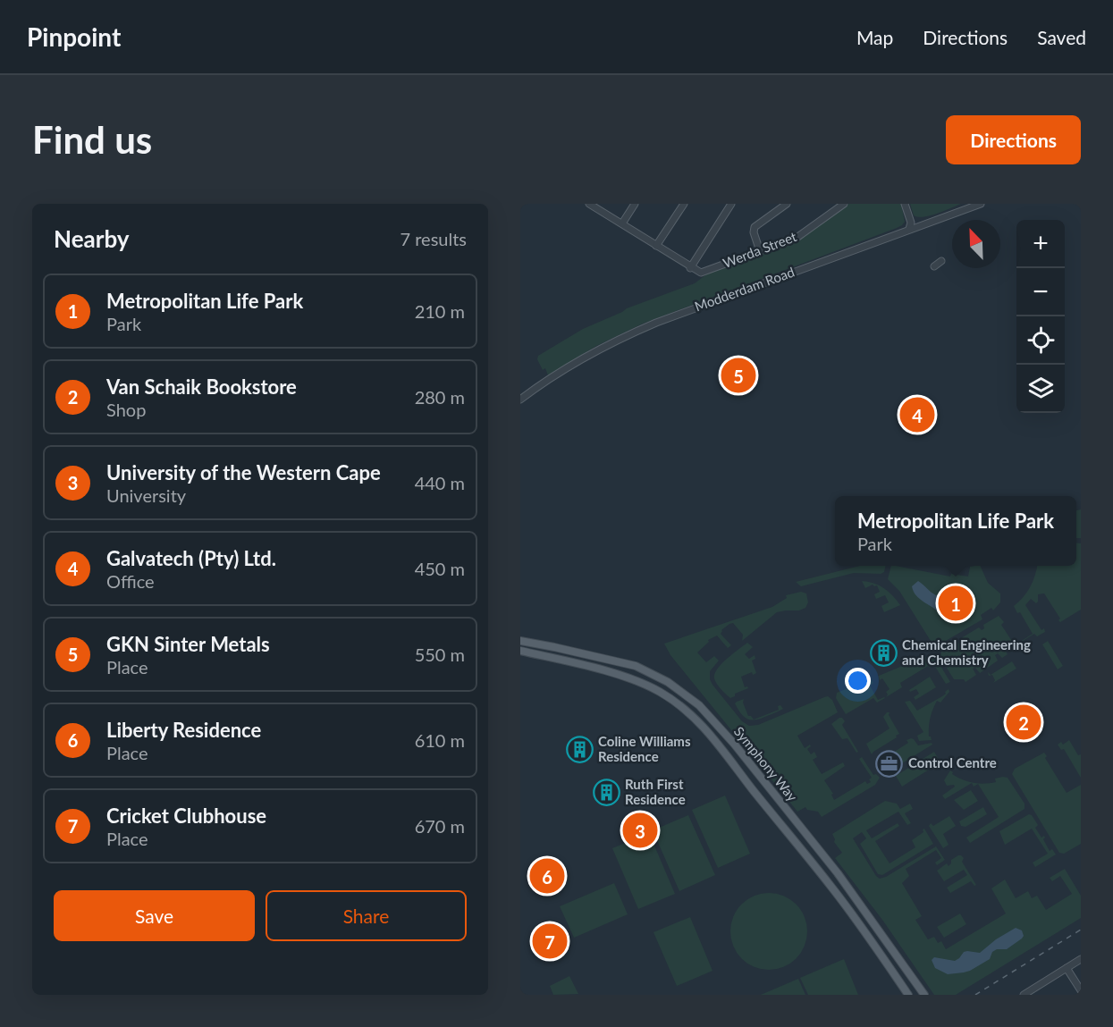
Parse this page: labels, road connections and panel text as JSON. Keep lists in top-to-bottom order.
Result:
{
  "streets": {
    "main road": ["Symphony Way"],
    "street": ["Werda Street", "Modderdam Road"]
  },
  "places": {
    "building": ["Chemical Engineering and Chemistry", "Coline Williams Residence", "Ruth First Residence"],
    "office": ["Control Centre"]
  },
  "north": "top left",
  "page": {
    "header": "Pinpoint",
    "nav": ["Map", "Directions", "Saved"],
    "buttons": [
      "Directions",
      ["Save", "Share"]
    ],
    "title": "Find us",
    "heading": ["Nearby", "7 results"],
    "map_buttons": ["+", "−"],
    "list": [
      {
        "mark": "1",
        "name": "Metropolitan Life Park",
        "note": "Park",
        "value": "210 m"
      },
      {
        "mark": "2",
        "name": "Van Schaik Bookstore",
        "note": "Shop",
        "value": "280 m"
      },
      {
        "mark": "3",
        "name": "University of the Western Cape",
        "note": "University",
        "value": "440 m"
      },
      {
        "mark": "4",
        "name": "Galvatech (Pty) Ltd.",
        "note": "Office",
        "value": "450 m"
      },
      {
        "mark": "5",
        "name": "GKN Sinter Metals",
        "note": "Place",
        "value": "550 m"
      },
      {
        "mark": "6",
        "name": "Liberty Residence",
        "note": "Place",
        "value": "610 m"
      },
      {
        "mark": "7",
        "name": "Cricket Clubhouse",
        "note": "Place",
        "value": "670 m"
      }
    ],
    "pins": [
      "5",
      "4",
      "1",
      "2",
      "3",
      "6",
      "7"
    ],
    "popup": ["Metropolitan Life Park", "Park"]
  }
}
